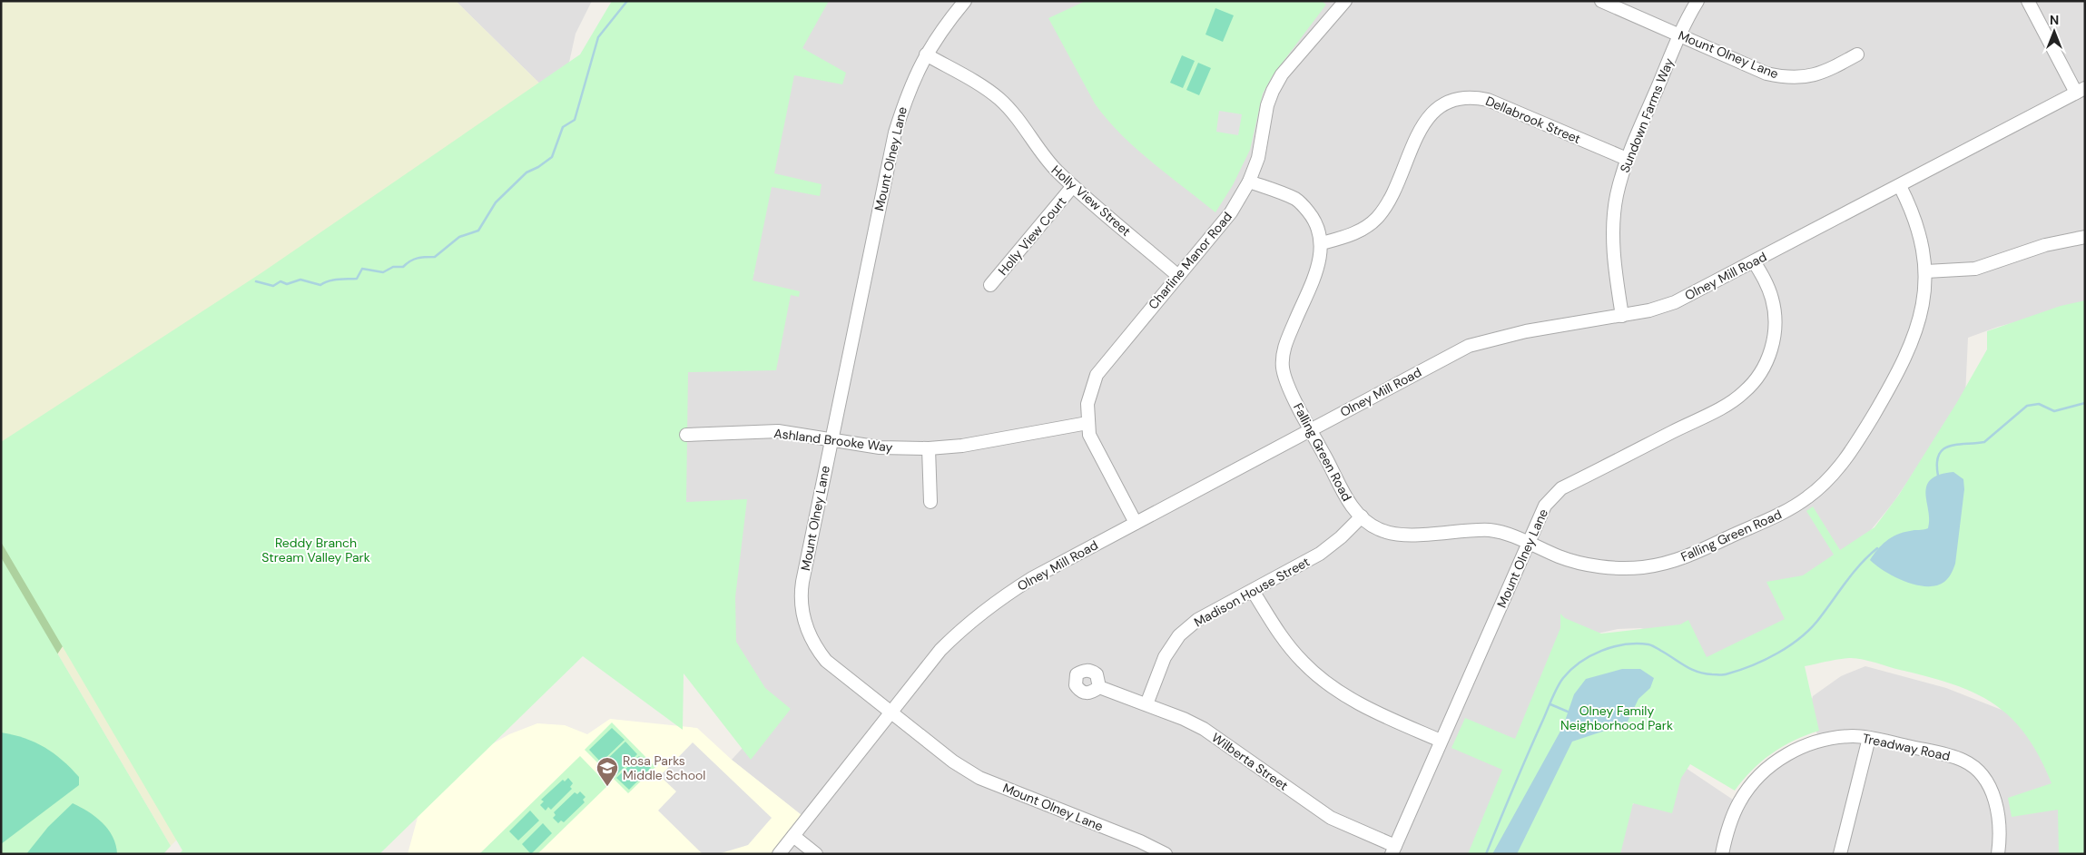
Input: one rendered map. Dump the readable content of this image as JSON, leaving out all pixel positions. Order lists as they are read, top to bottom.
{
  "streets": {
    "street": [
      "Mount Olney Lane",
      "Sundown Farms Way",
      "Dellabrook Street",
      "Holly View Street",
      "Holly View Court",
      "Charline Manor Road",
      "Olney Mill Road",
      "Ashland Brooke Way",
      "Falling Green Road",
      "Madison House Street",
      "Treadway Road",
      "Wilberta Street"
    ]
  },
  "crossings": [
    ["Mount Olney Lane", "Sundown Farms Way"],
    ["Mount Olney Lane", "Holly View Street"],
    ["Mount Olney Lane", "Olney Mill Road"],
    ["Mount Olney Lane", "Ashland Brooke Way"],
    ["Mount Olney Lane", "Falling Green Road"],
    ["Mount Olney Lane", "Wilberta Street"],
    ["Sundown Farms Way", "Dellabrook Street"],
    ["Sundown Farms Way", "Olney Mill Road"],
    ["Dellabrook Street", "Falling Green Road"],
    ["Holly View Street", "Holly View Court"],
    ["Holly View Street", "Charline Manor Road"],
    ["Charline Manor Road", "Olney Mill Road"],
    ["Charline Manor Road", "Ashland Brooke Way"],
    ["Charline Manor Road", "Falling Green Road"],
    ["Olney Mill Road", "Falling Green Road"],
    ["Falling Green Road", "Madison House Street"],
    ["Madison House Street", "Wilberta Street"]
  ],
  "parks": ["Reddy Branch Stream Valley Park", "Olney Family Neighborhood Park"],
  "places": {
    "school or university": ["Rosa Parks Middle School"]
  },
  "north": "top"
}
